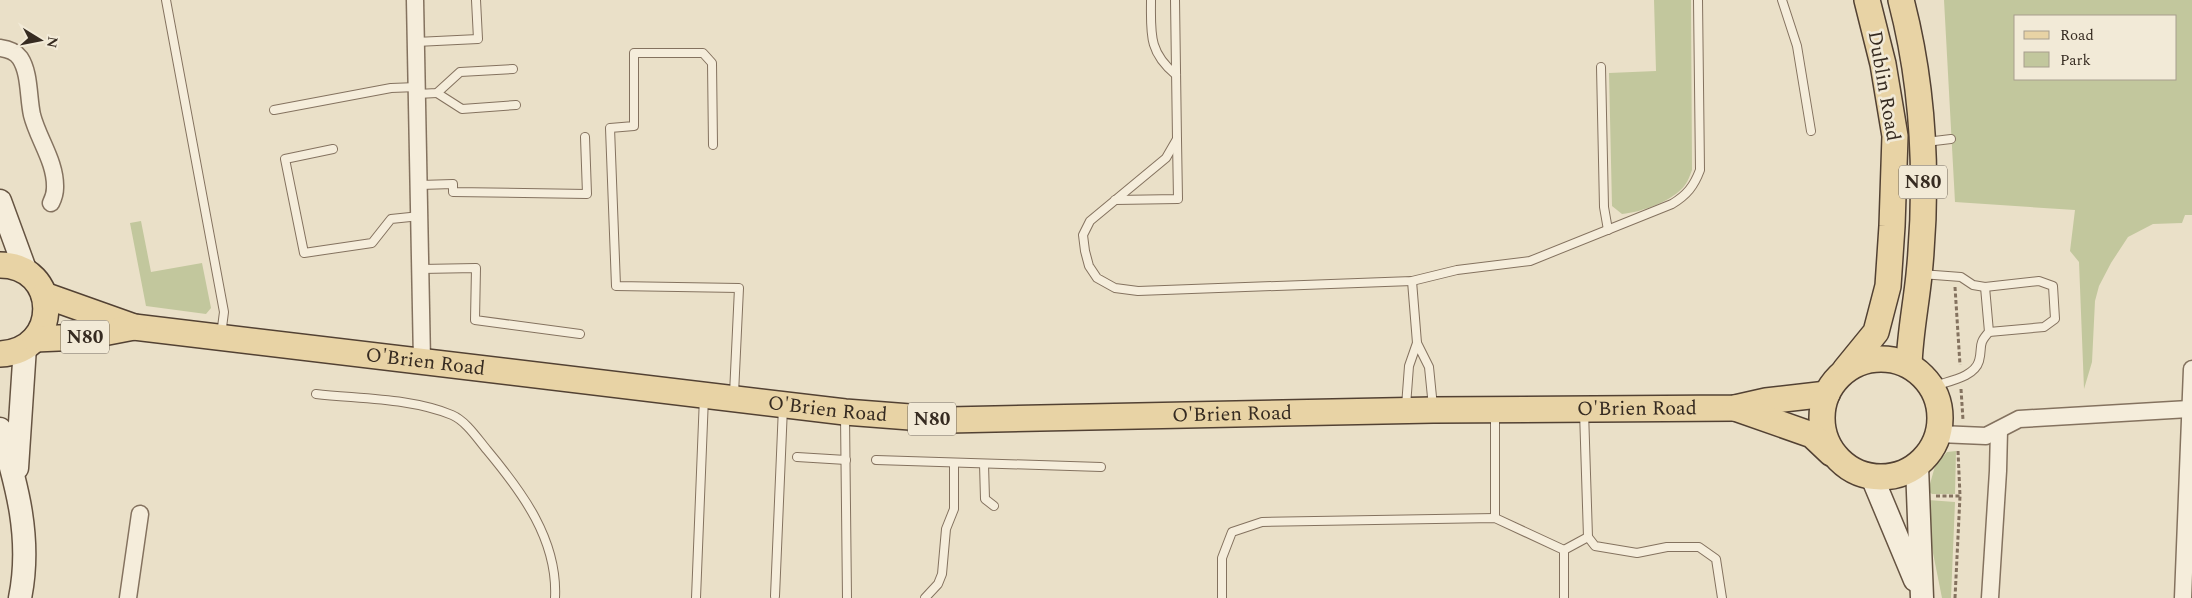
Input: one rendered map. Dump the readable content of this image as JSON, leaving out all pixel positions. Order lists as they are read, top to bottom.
{
  "streets": {
    "main road": ["Dublin Road", "N80", "O'Brien Road"]
  },
  "crossings": [
    ["Dublin Road", "N80"],
    ["Dublin Road", "O'Brien Road"],
    ["N80", "O'Brien Road"]
  ],
  "legend": ["Road", "Park"],
  "north": "right"
}
